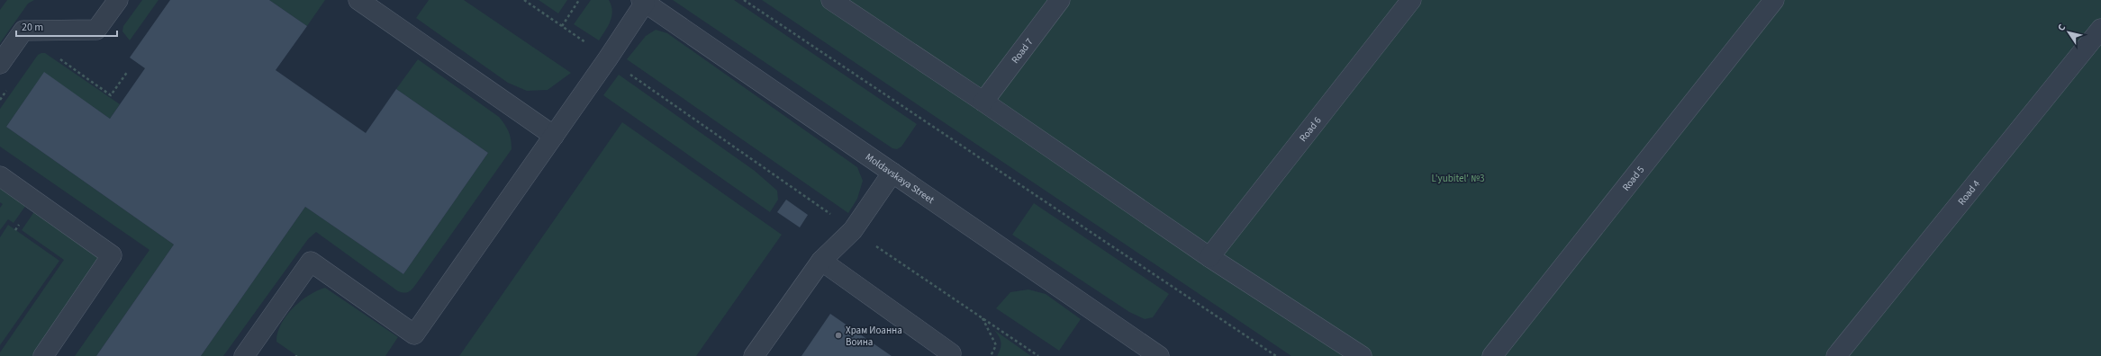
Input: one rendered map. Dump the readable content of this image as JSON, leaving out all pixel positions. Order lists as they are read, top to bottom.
{
  "streets": {
    "street": [
      "Road 7",
      "Road 6",
      "Moldavskaya Street",
      "Road 5",
      "Road 4"
    ]
  },
  "parks": ["L'yubitel' №3"],
  "places": ["Храм Иоанна Воина"],
  "scale_bar": "20 m",
  "north": "top left"
}
